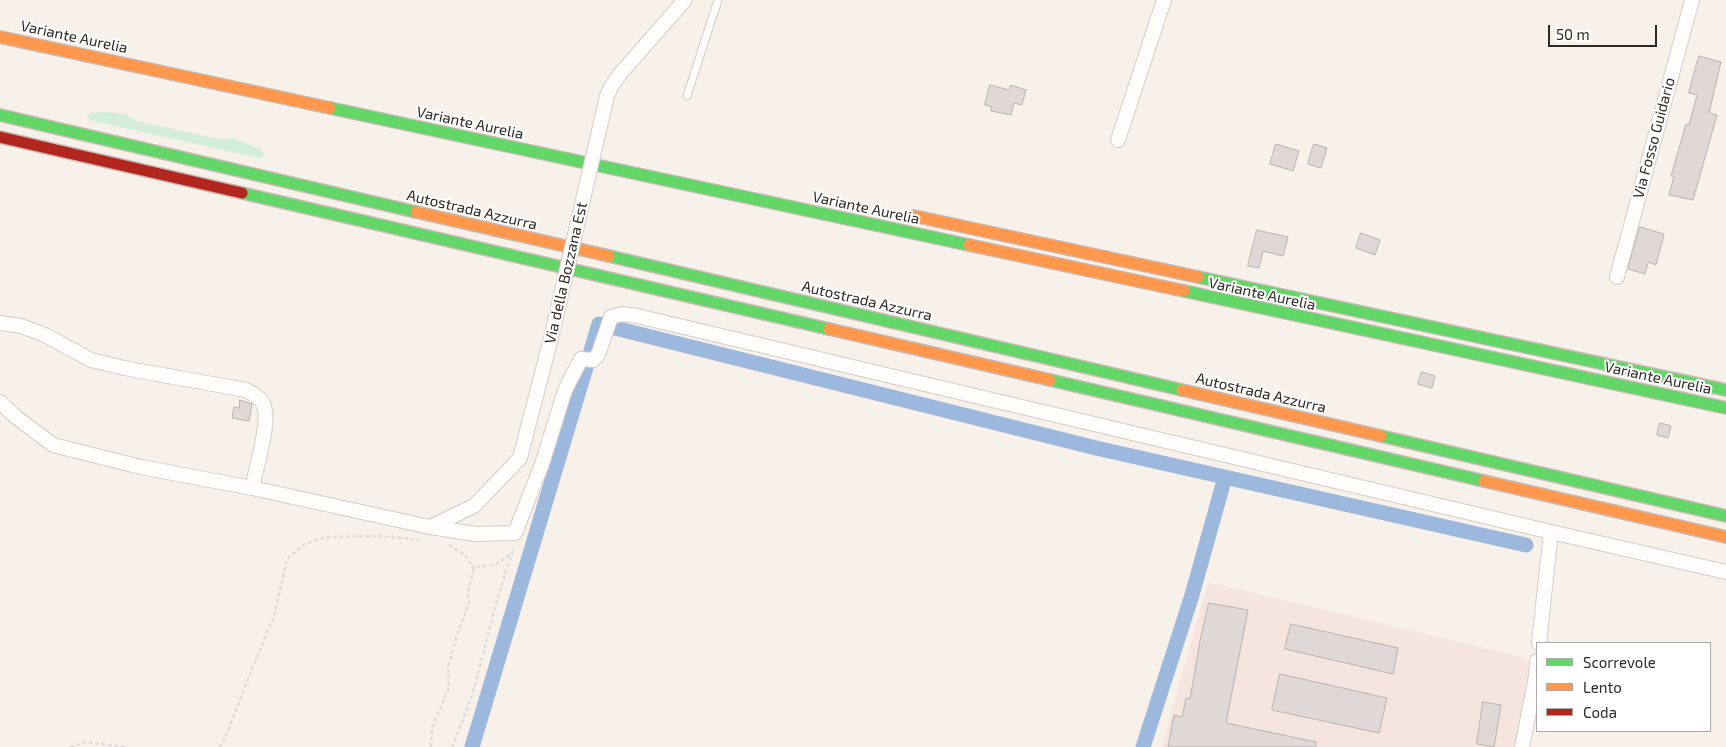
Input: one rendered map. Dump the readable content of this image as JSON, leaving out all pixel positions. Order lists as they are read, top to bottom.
{
  "streets": {
    "highway": ["Variante Aurelia", "Autostrada Azzurra"],
    "street": ["Via Fosso Guidario", "Via della Bozzana Est"]
  },
  "legend": ["Scorrevole", "Lento", "Coda"],
  "scale_bar": "50 m"
}
